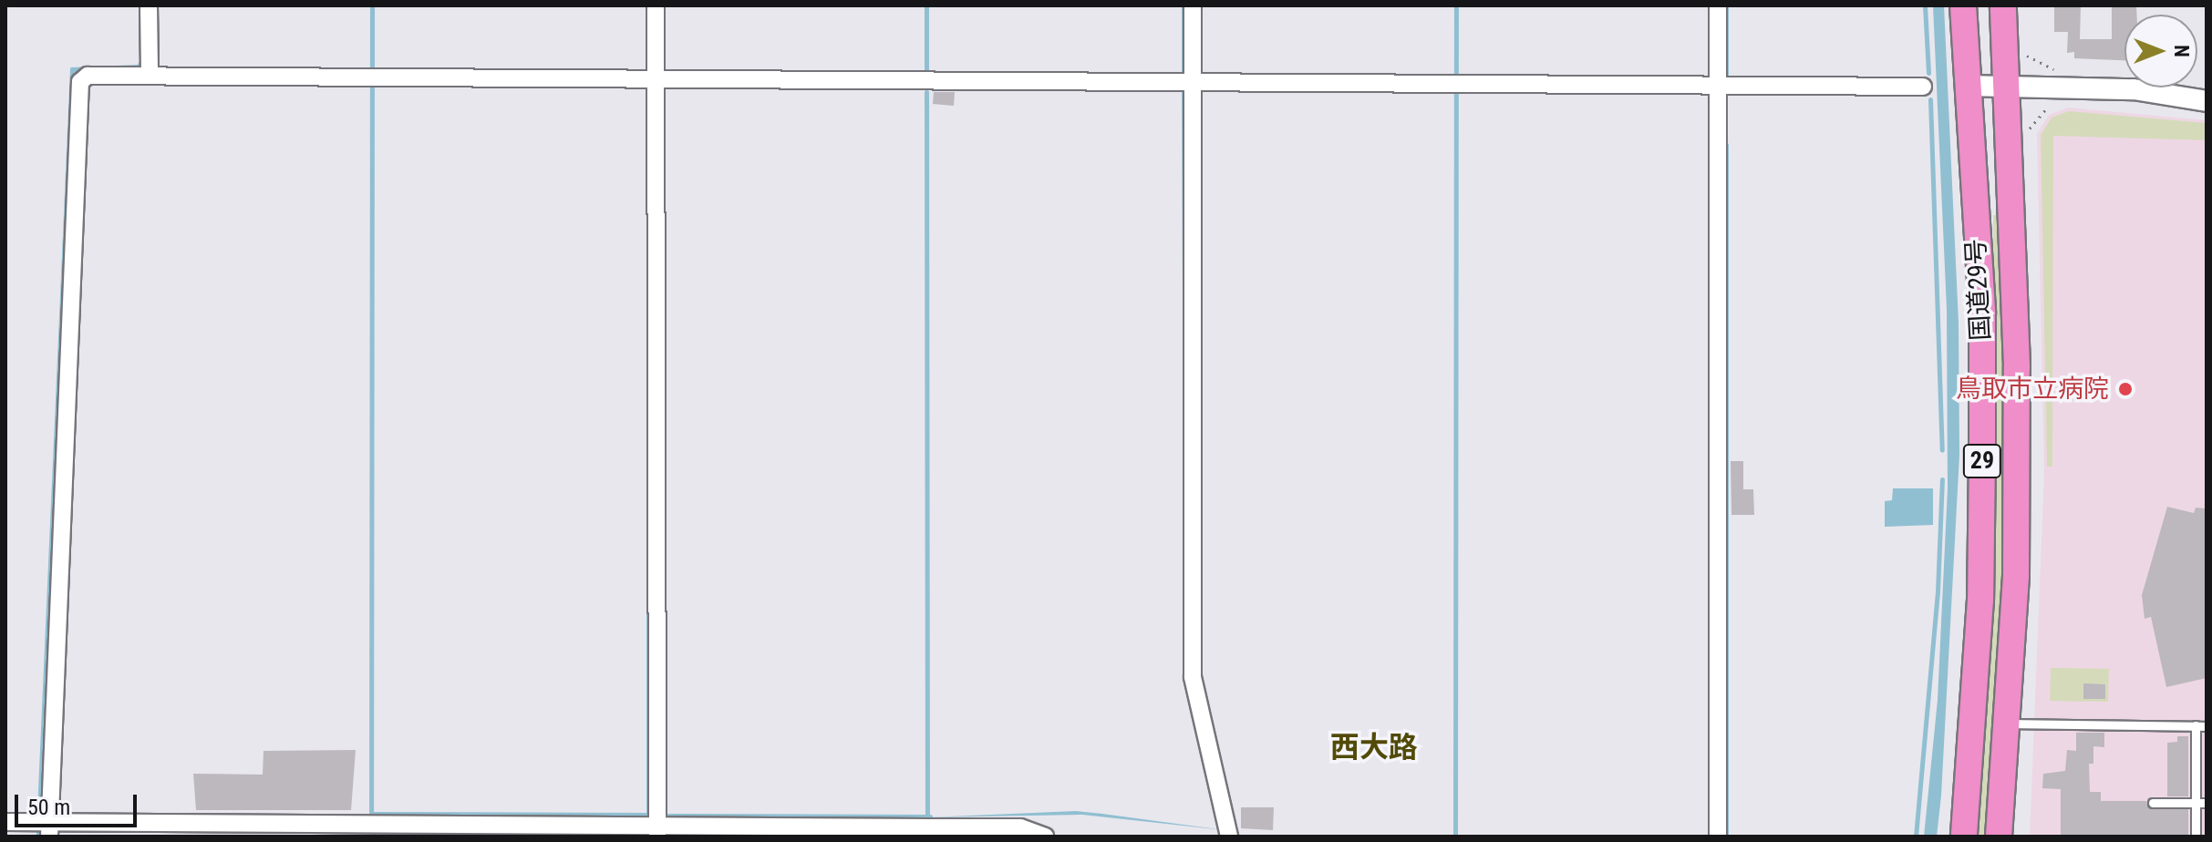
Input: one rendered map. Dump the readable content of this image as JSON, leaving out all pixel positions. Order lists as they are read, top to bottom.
{
  "streets": {
    "highway": ["国道29号", "29"]
  },
  "districts": ["西大路"],
  "places": ["鳥取市立病院"],
  "scale_bar": "50 m",
  "north": "right"
}
